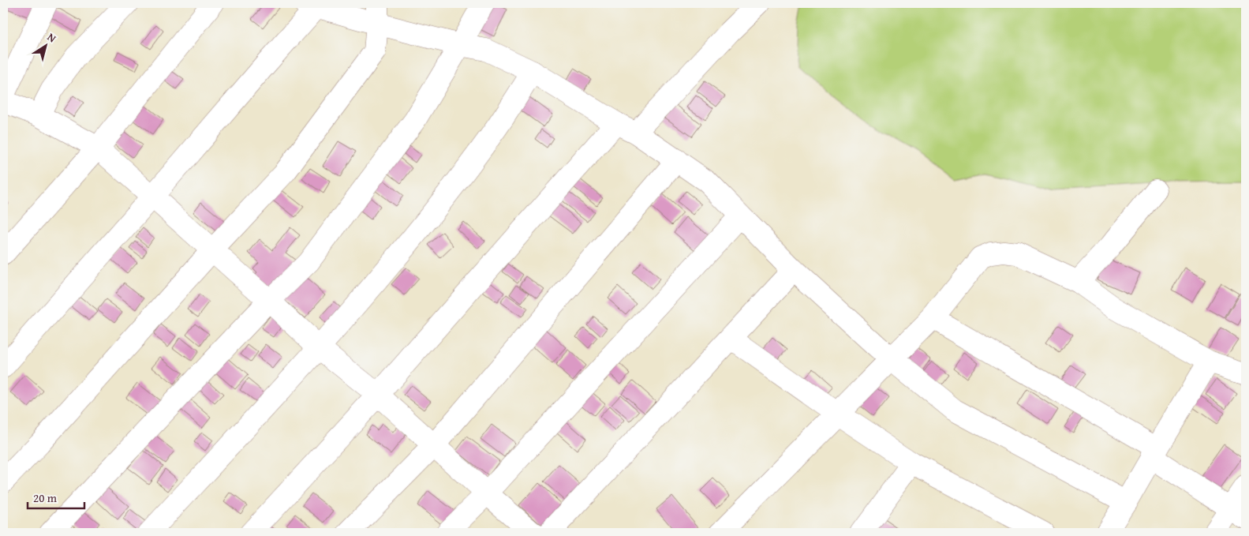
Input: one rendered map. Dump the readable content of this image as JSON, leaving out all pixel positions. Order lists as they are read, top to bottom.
{
  "scale_bar": "20 m",
  "north": "top right"
}
